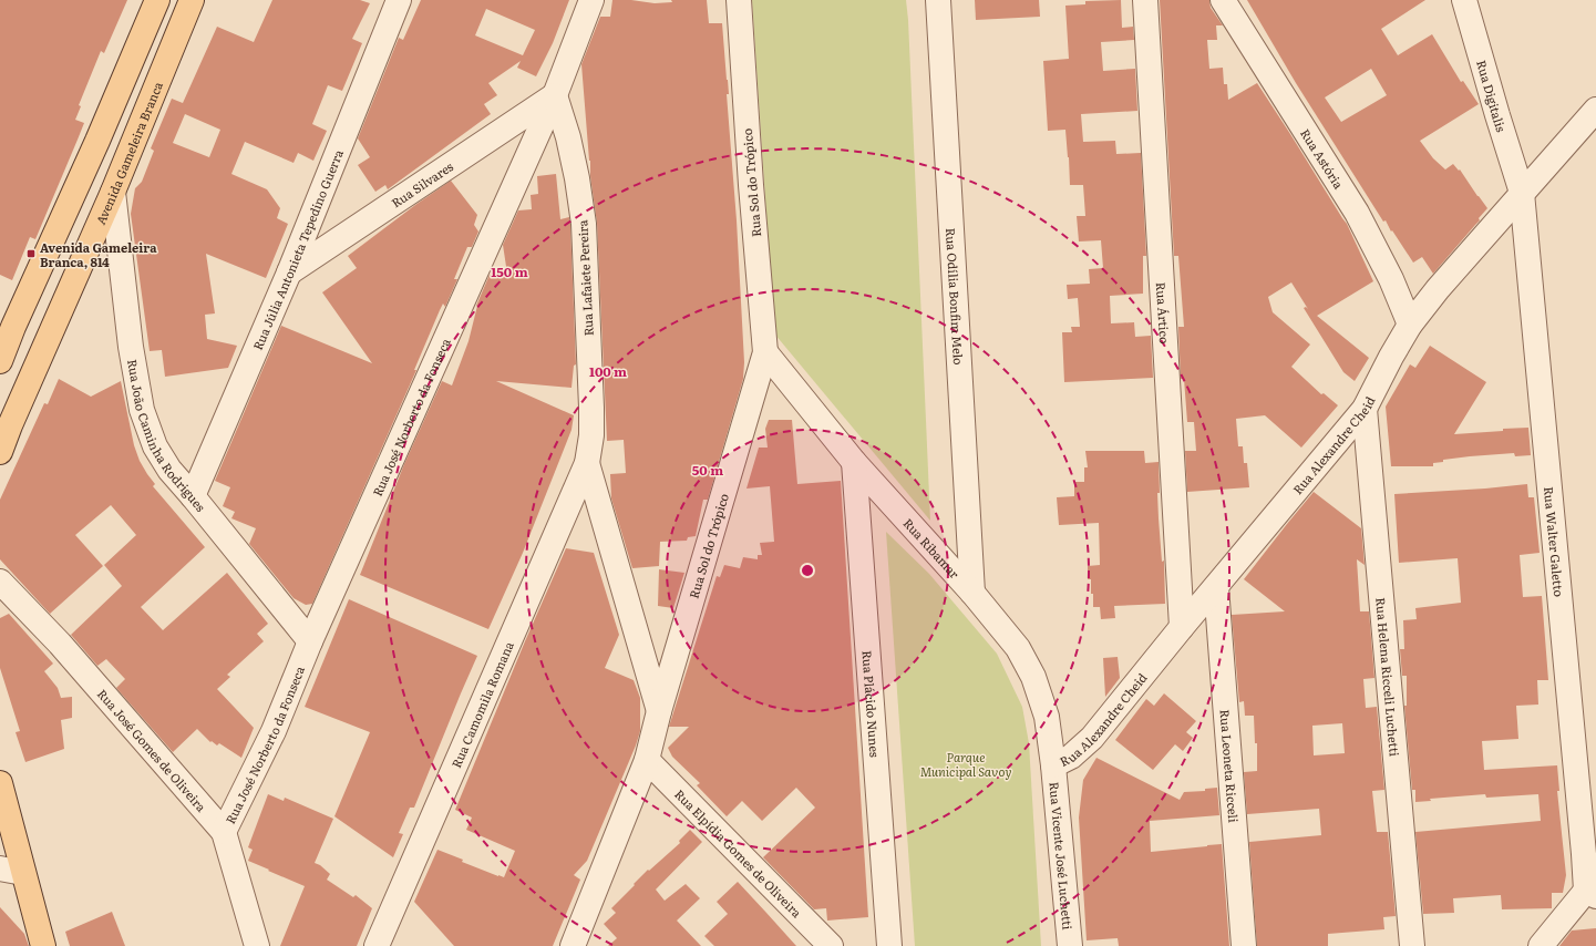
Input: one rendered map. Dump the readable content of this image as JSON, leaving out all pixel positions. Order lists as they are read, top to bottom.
{
  "streets": {
    "main road": ["Avenida Gameleira Branca"],
    "street": [
      "Rua Digitalis",
      "Rua Astória",
      "Rua Sol do Trópico",
      "Rua Silvares",
      "Rua Júlia Antonieta Tepedino Guerra",
      "Rua Lafaiete Pereira",
      "Rua Odília Bonfim Melo",
      "Rua Ártico",
      "Rua José Norberto da Fonseca",
      "Rua João Caminha Rodrigues",
      "Rua Alexandre Cheid",
      "Rua Walter Galetto",
      "Rua Ribamar",
      "Rua Helena Ricceli Luchetti",
      "Rua Camomila Romana",
      "Rua Plácido Nunes",
      "Rua José Gomes de Oliveira",
      "Rua Leoneta Ricceli",
      "Rua Elpídia Gomes de Oliveira",
      "Rua Vicente José Luchetti"
    ]
  },
  "crossings": [
    ["Rua Digitalis", "Rua Alexandre Cheid"],
    ["Rua Digitalis", "Rua Walter Galetto"],
    ["Avenida Gameleira Branca", "Rua João Caminha Rodrigues"],
    ["Rua Astória", "Rua Alexandre Cheid"],
    ["Rua Sol do Trópico", "Rua Ribamar"],
    ["Rua Sol do Trópico", "Rua Elpídia Gomes de Oliveira"],
    ["Rua Silvares", "Rua Júlia Antonieta Tepedino Guerra"],
    ["Rua Silvares", "Rua Lafaiete Pereira"],
    ["Rua Silvares", "Rua José Norberto da Fonseca"],
    ["Rua Júlia Antonieta Tepedino Guerra", "Rua João Caminha Rodrigues"],
    ["Rua Lafaiete Pereira", "Rua José Norberto da Fonseca"],
    ["Rua Lafaiete Pereira", "Rua Camomila Romana"],
    ["Rua Odília Bonfim Melo", "Rua Ribamar"],
    ["Rua Ártico", "Rua Alexandre Cheid"],
    ["Rua José Norberto da Fonseca", "Rua João Caminha Rodrigues"],
    ["Rua José Norberto da Fonseca", "Rua José Gomes de Oliveira"],
    ["Rua Alexandre Cheid", "Rua Walter Galetto"],
    ["Rua Alexandre Cheid", "Rua Ribamar"],
    ["Rua Alexandre Cheid", "Rua Helena Ricceli Luchetti"],
    ["Rua Alexandre Cheid", "Rua Leoneta Ricceli"],
    ["Rua Alexandre Cheid", "Rua Vicente José Luchetti"],
    ["Rua Ribamar", "Rua Plácido Nunes"],
    ["Rua Ribamar", "Rua Vicente José Luchetti"]
  ],
  "parks": ["Parque Municipal Savoy"],
  "places": {
    "transit": ["Avenida Gameleira Branca, 814"]
  },
  "rings": ["150 m", "100 m", "50 m"]
}
